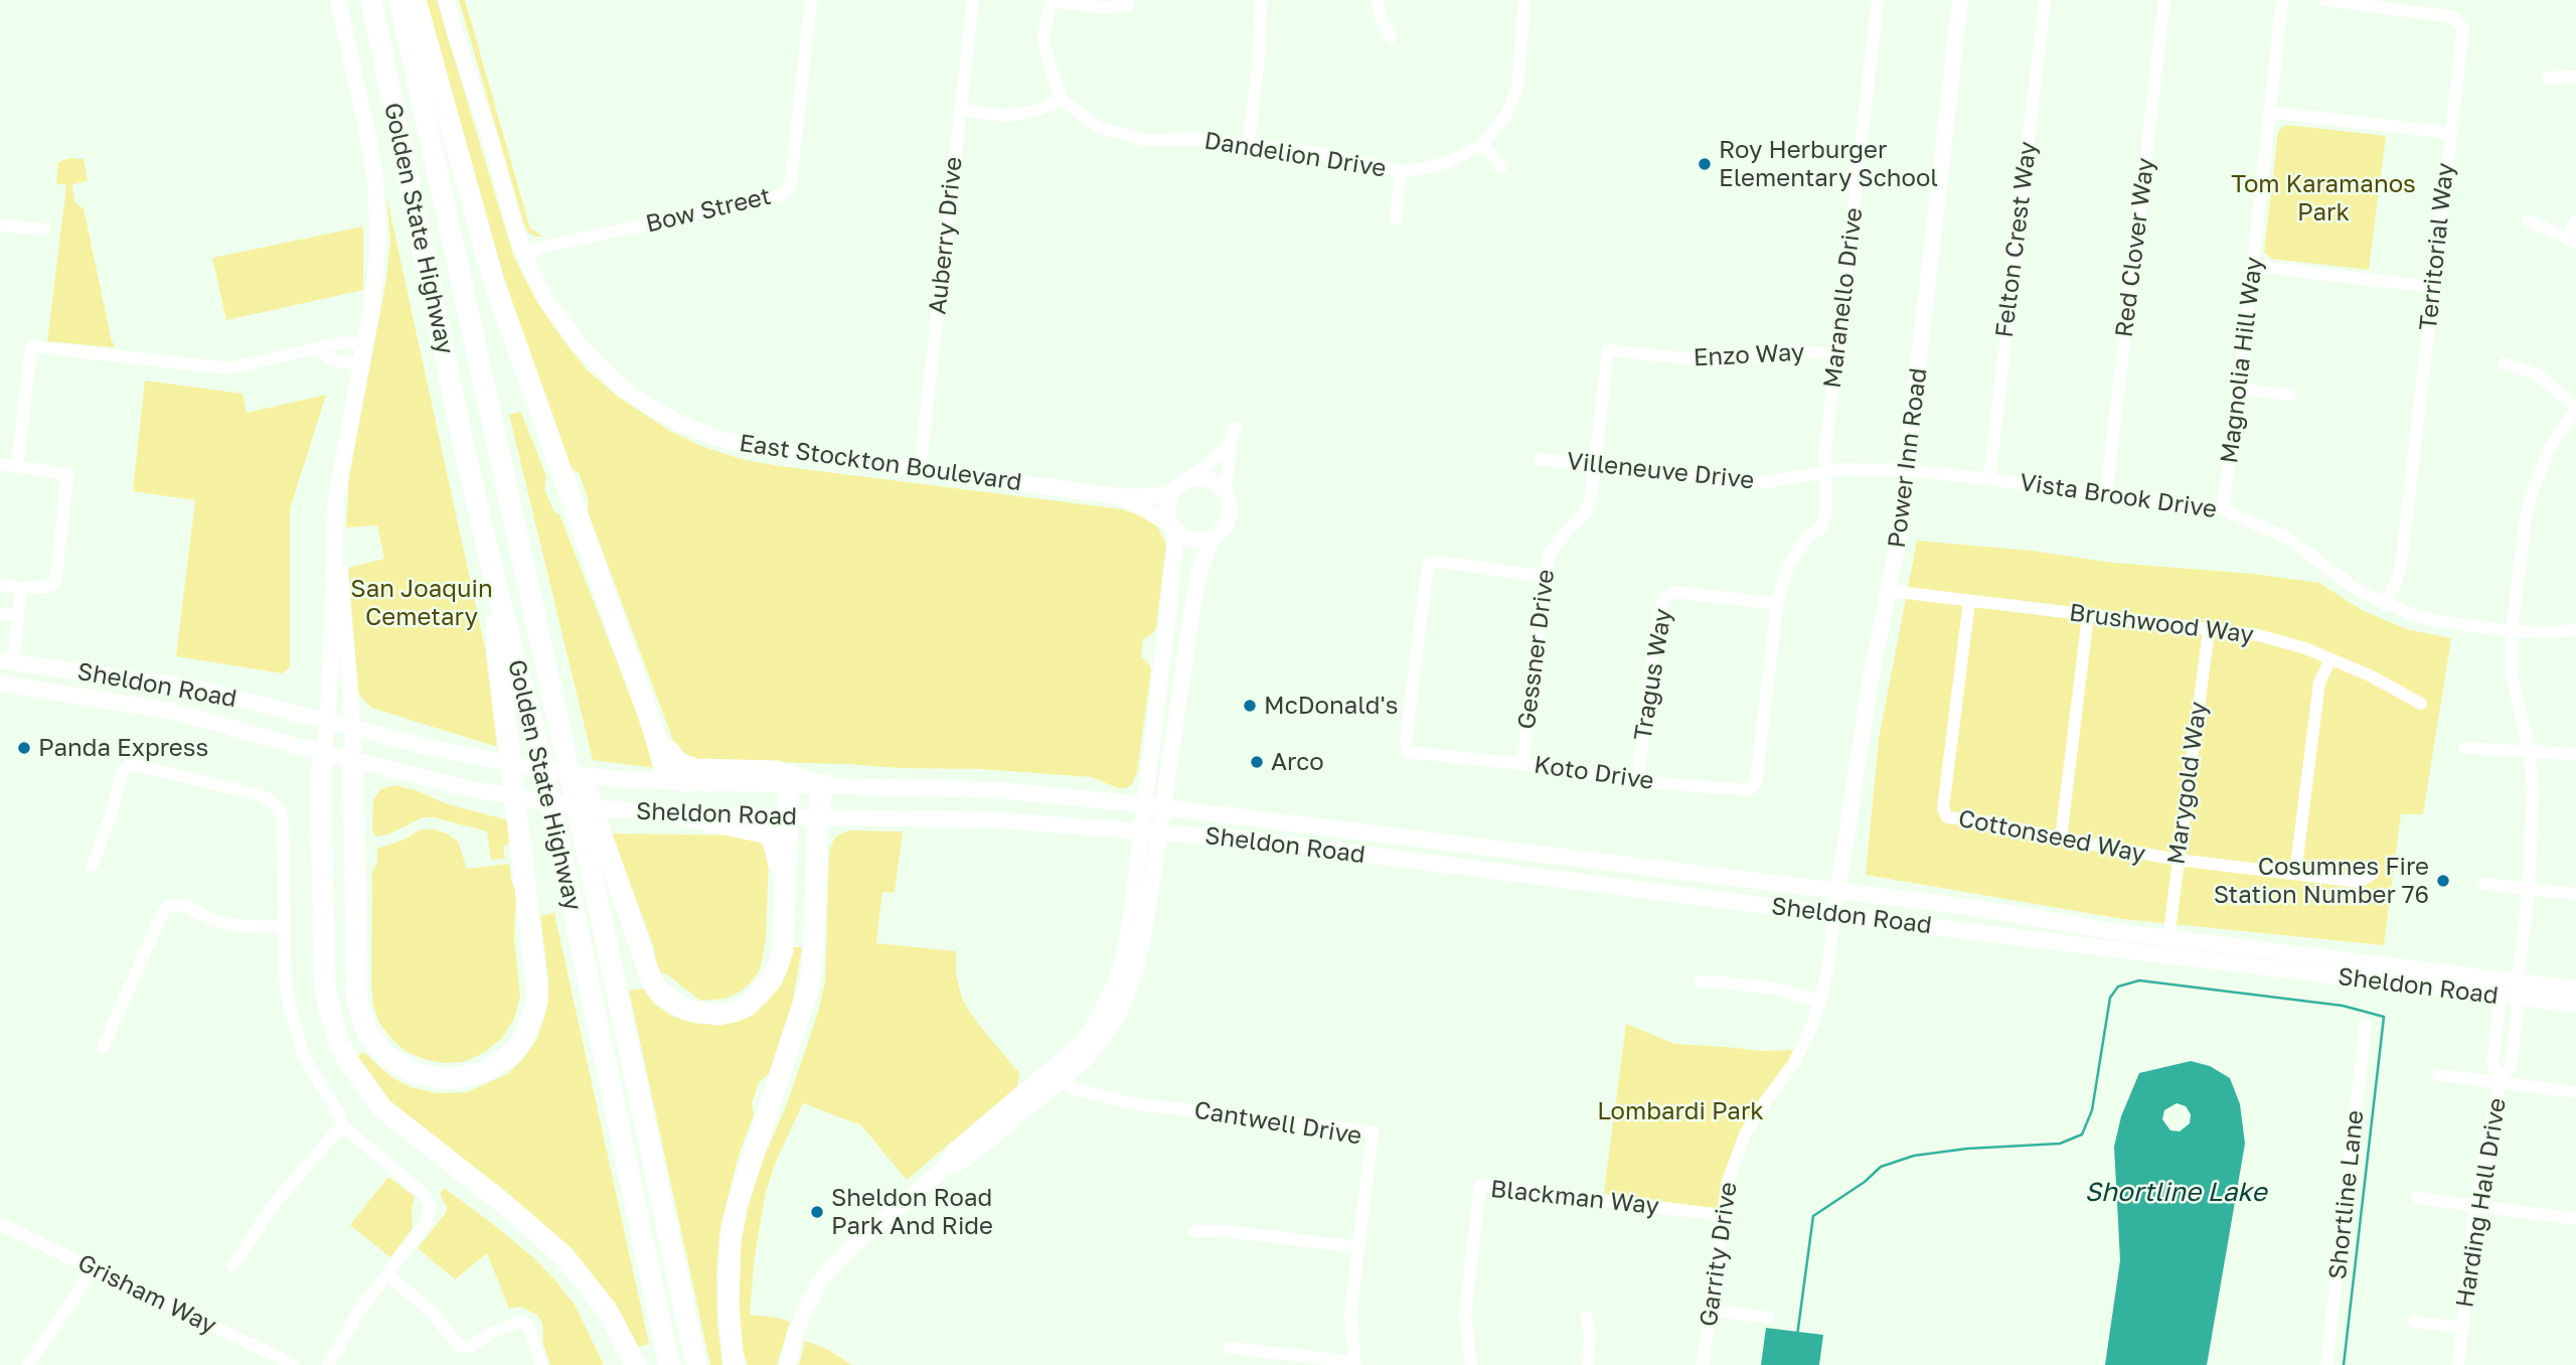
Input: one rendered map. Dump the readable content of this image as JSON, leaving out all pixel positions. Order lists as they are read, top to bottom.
{
  "streets": {
    "highway": ["Golden State Highway"],
    "main road": ["Power Inn Road", "East Stockton Boulevard", "Sheldon Road"],
    "street": [
      "Dandelion Drive",
      "Bow Street",
      "Auberry Drive",
      "Felton Crest Way",
      "Territorial Way",
      "Red Clover Way",
      "Maranello Drive",
      "Enzo Way",
      "Magnolia Hill Way",
      "Villeneuve Drive",
      "Vista Brook Drive",
      "Brushwood Way",
      "Gessner Drive",
      "Tragus Way",
      "Koto Drive",
      "Marygold Way",
      "Cottonseed Way",
      "Cantwell Drive",
      "Shortline Lane",
      "Blackman Way",
      "Harding Hall Drive",
      "Garrity Drive",
      "Grisham Way"
    ]
  },
  "crossings": [
    ["Bow Street", "East Stockton Boulevard"],
    ["Auberry Drive", "East Stockton Boulevard"],
    ["Felton Crest Way", "Vista Brook Drive"],
    ["Territorial Way", "Vista Brook Drive"],
    ["Red Clover Way", "Vista Brook Drive"],
    ["Maranello Drive", "Enzo Way"],
    ["Maranello Drive", "Villeneuve Drive"],
    ["Maranello Drive", "Koto Drive"],
    ["Enzo Way", "Villeneuve Drive"],
    ["Enzo Way", "Gessner Drive"],
    ["Magnolia Hill Way", "Vista Brook Drive"],
    ["Power Inn Road", "Villeneuve Drive"],
    ["Power Inn Road", "Vista Brook Drive"],
    ["Power Inn Road", "Brushwood Way"],
    ["Power Inn Road", "Sheldon Road"],
    ["Power Inn Road", "Garrity Drive"],
    ["Villeneuve Drive", "Vista Brook Drive"],
    ["Villeneuve Drive", "Gessner Drive"],
    ["Villeneuve Drive", "Koto Drive"],
    ["Brushwood Way", "Marygold Way"],
    ["Brushwood Way", "Cottonseed Way"],
    ["Gessner Drive", "Koto Drive"],
    ["Tragus Way", "Koto Drive"],
    ["Sheldon Road", "Marygold Way"],
    ["Sheldon Road", "Harding Hall Drive"],
    ["Sheldon Road", "Garrity Drive"],
    ["Marygold Way", "Cottonseed Way"],
    ["Blackman Way", "Garrity Drive"]
  ],
  "water": ["Shortline Lake"],
  "parks": ["Tom Karamanos Park", "San Joaquin Cemetary", "Lombardi Park"],
  "places": [
    "Roy Herburger Elementary School",
    "McDonald's",
    "Panda Express",
    "Arco",
    "Cosumnes Fire Station Number 76",
    "Sheldon Road Park And Ride"
  ]
}
